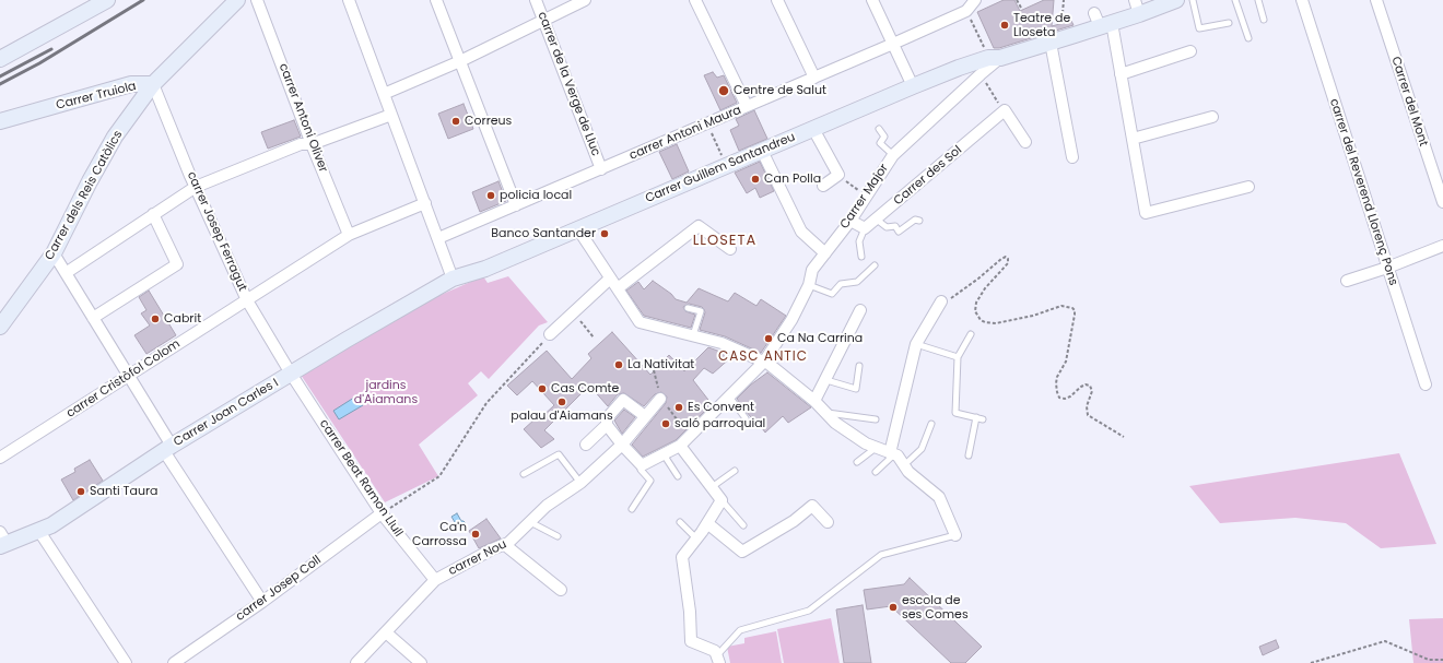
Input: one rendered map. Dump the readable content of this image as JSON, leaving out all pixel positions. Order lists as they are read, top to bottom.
{
  "streets": {
    "street": [
      "carrer de la Verge de Lluc",
      "Carrer Truiola",
      "Carrer del Mont",
      "carrer Antoni Oliver",
      "carrer Antoni Maura",
      "Carrer Guillem Santandreu",
      "Carrer des Sol",
      "carrer del Reverend Llorenç Pons",
      "Carrer dels Reis Catòlics",
      "Carrer Major",
      "carrer Josep Ferragut",
      "carrer Cristòfol Colom",
      "Carrer Joan Carles I",
      "carrer Beat Ramon Llull",
      "carrer Nou",
      "carrer Josep Coll"
    ]
  },
  "crossings": [
    ["carrer de la Verge de Lluc", "carrer Antoni Maura"],
    ["Carrer Truiola", "Carrer dels Reis Catòlics"],
    ["Carrer Truiola", "carrer Josep Ferragut"],
    ["carrer Antoni Oliver", "carrer Cristòfol Colom"],
    ["Carrer Guillem Santandreu", "Carrer Major"],
    ["Carrer Guillem Santandreu", "Carrer Joan Carles I"],
    ["Carrer dels Reis Catòlics", "carrer Josep Ferragut"],
    ["carrer Josep Ferragut", "carrer Cristòfol Colom"],
    ["carrer Josep Ferragut", "Carrer Joan Carles I"],
    ["carrer Josep Ferragut", "carrer Beat Ramon Llull"],
    ["Carrer Joan Carles I", "carrer Beat Ramon Llull"],
    ["carrer Beat Ramon Llull", "carrer Nou"],
    ["carrer Beat Ramon Llull", "carrer Josep Coll"]
  ],
  "districts": ["LLOSETA", "CASC ANTIC"],
  "parks": ["jardins d'Aiamans"],
  "places": [
    "Teatre de Lloseta",
    "Centre de Salut",
    "Correus",
    "Can Polla",
    "policia local",
    "Banco Santander",
    "Cabrit",
    "Ca Na Carrina",
    "La Nativitat",
    "Cas Comte",
    "palau d'Aiamans",
    "Es Convent",
    "saló parroquial",
    "Santi Taura",
    "Ca'n Carrossa",
    "escola de ses Comes"
  ]
}
